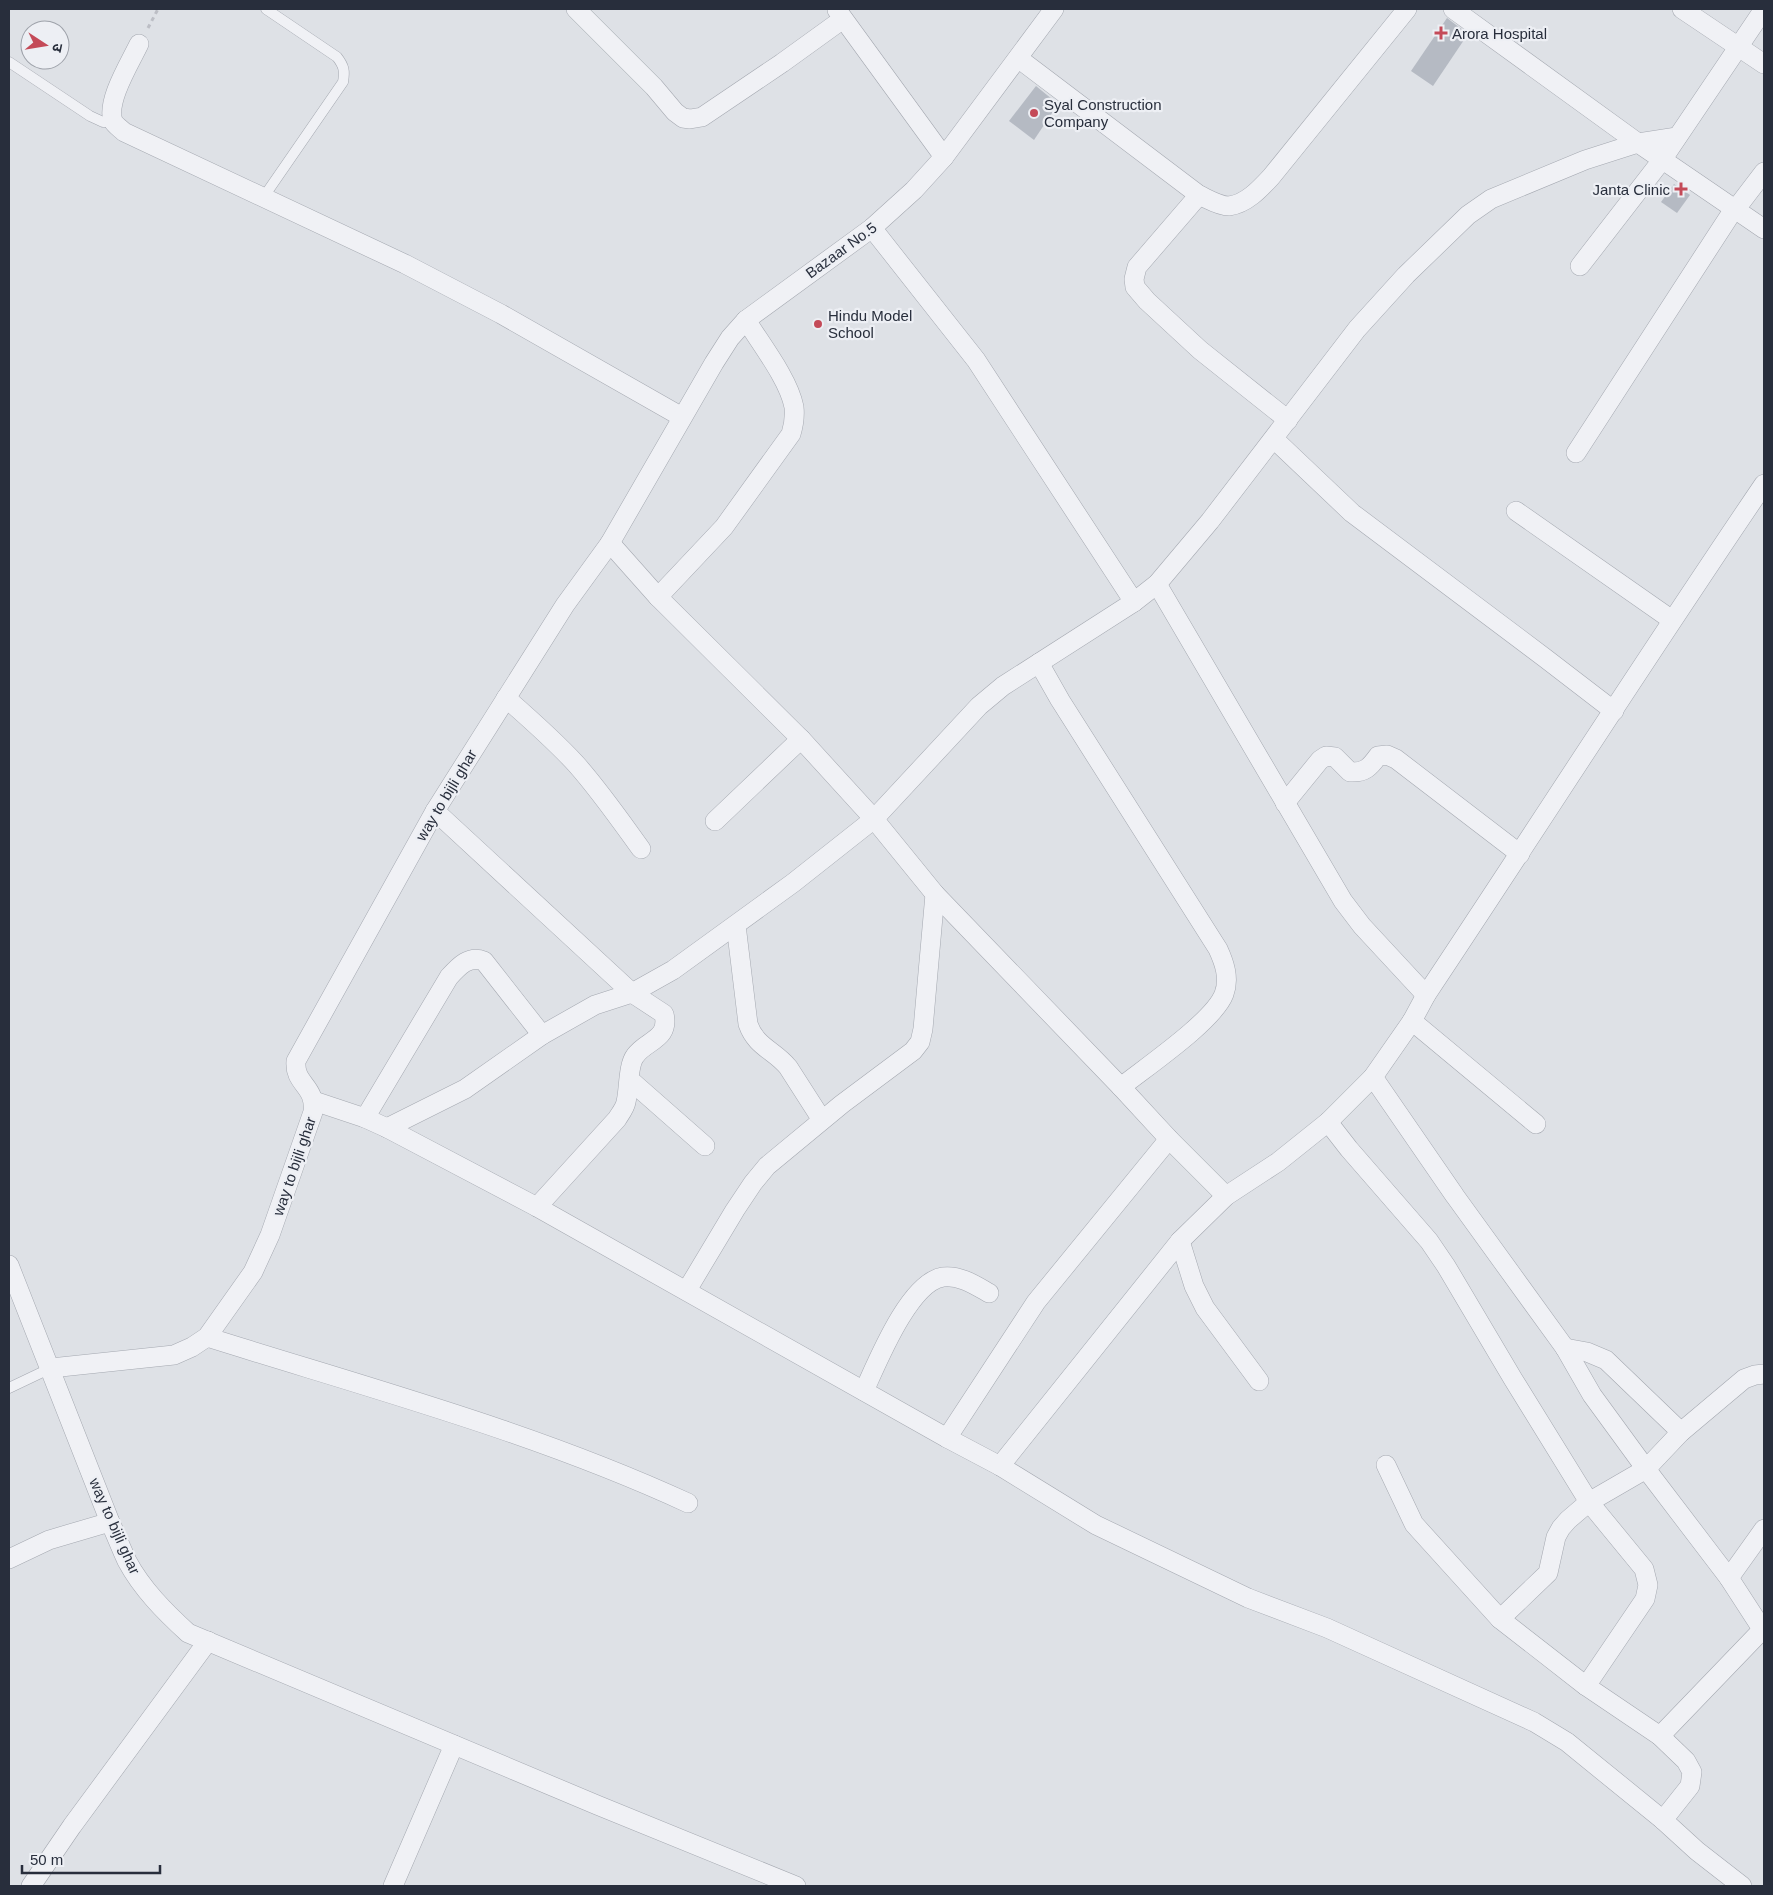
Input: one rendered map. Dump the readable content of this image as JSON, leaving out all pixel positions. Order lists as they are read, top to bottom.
{
  "streets": {
    "street": ["Bazaar No.5", "way to bijli ghar"]
  },
  "crossings": [
    ["Bazaar No.5", "way to bijli ghar"]
  ],
  "places": {
    "health": ["Arora Hospital", "Janta Clinic"],
    "other": ["Syal Construction Company", "Hindu Model School"]
  },
  "scale_bar": "50 m",
  "north": "right"
}
